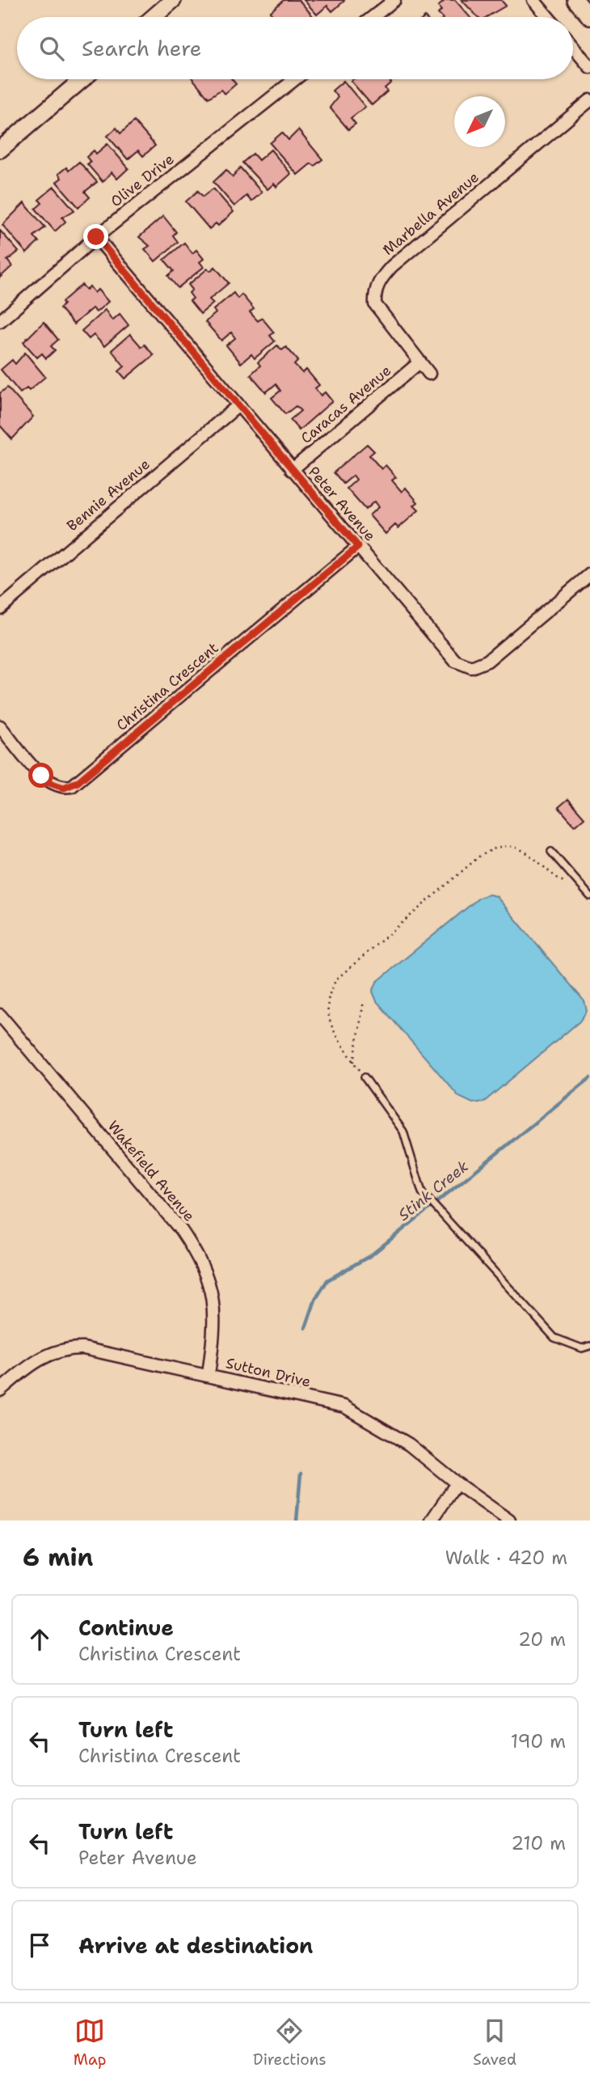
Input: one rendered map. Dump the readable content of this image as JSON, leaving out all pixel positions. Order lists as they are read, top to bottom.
{
  "streets": {
    "street": [
      "Olive Drive",
      "Marbella Avenue",
      "Caracas Avenue",
      "Bennie Avenue",
      "Peter Avenue",
      "Christina Crescent",
      "Wakefield Avenue",
      "Sutton Drive"
    ]
  },
  "crossings": [
    ["Olive Drive", "Peter Avenue"],
    ["Marbella Avenue", "Caracas Avenue"],
    ["Caracas Avenue", "Peter Avenue"],
    ["Bennie Avenue", "Peter Avenue"],
    ["Peter Avenue", "Christina Crescent"],
    ["Wakefield Avenue", "Sutton Drive"]
  ],
  "water": ["Stink Creek"],
  "north": "bottom left",
  "page": {
    "search": "Search here",
    "heading": ["6 min", "Walk · 420 m"],
    "list": [
      ["Continue", "Christina Crescent", "20 m"],
      ["Turn left", "Christina Crescent", "190 m"],
      ["Turn left", "Peter Avenue", "210 m"],
      "Arrive at destination"
    ],
    "nav": ["Map", "Directions", "Saved"]
  }
}
